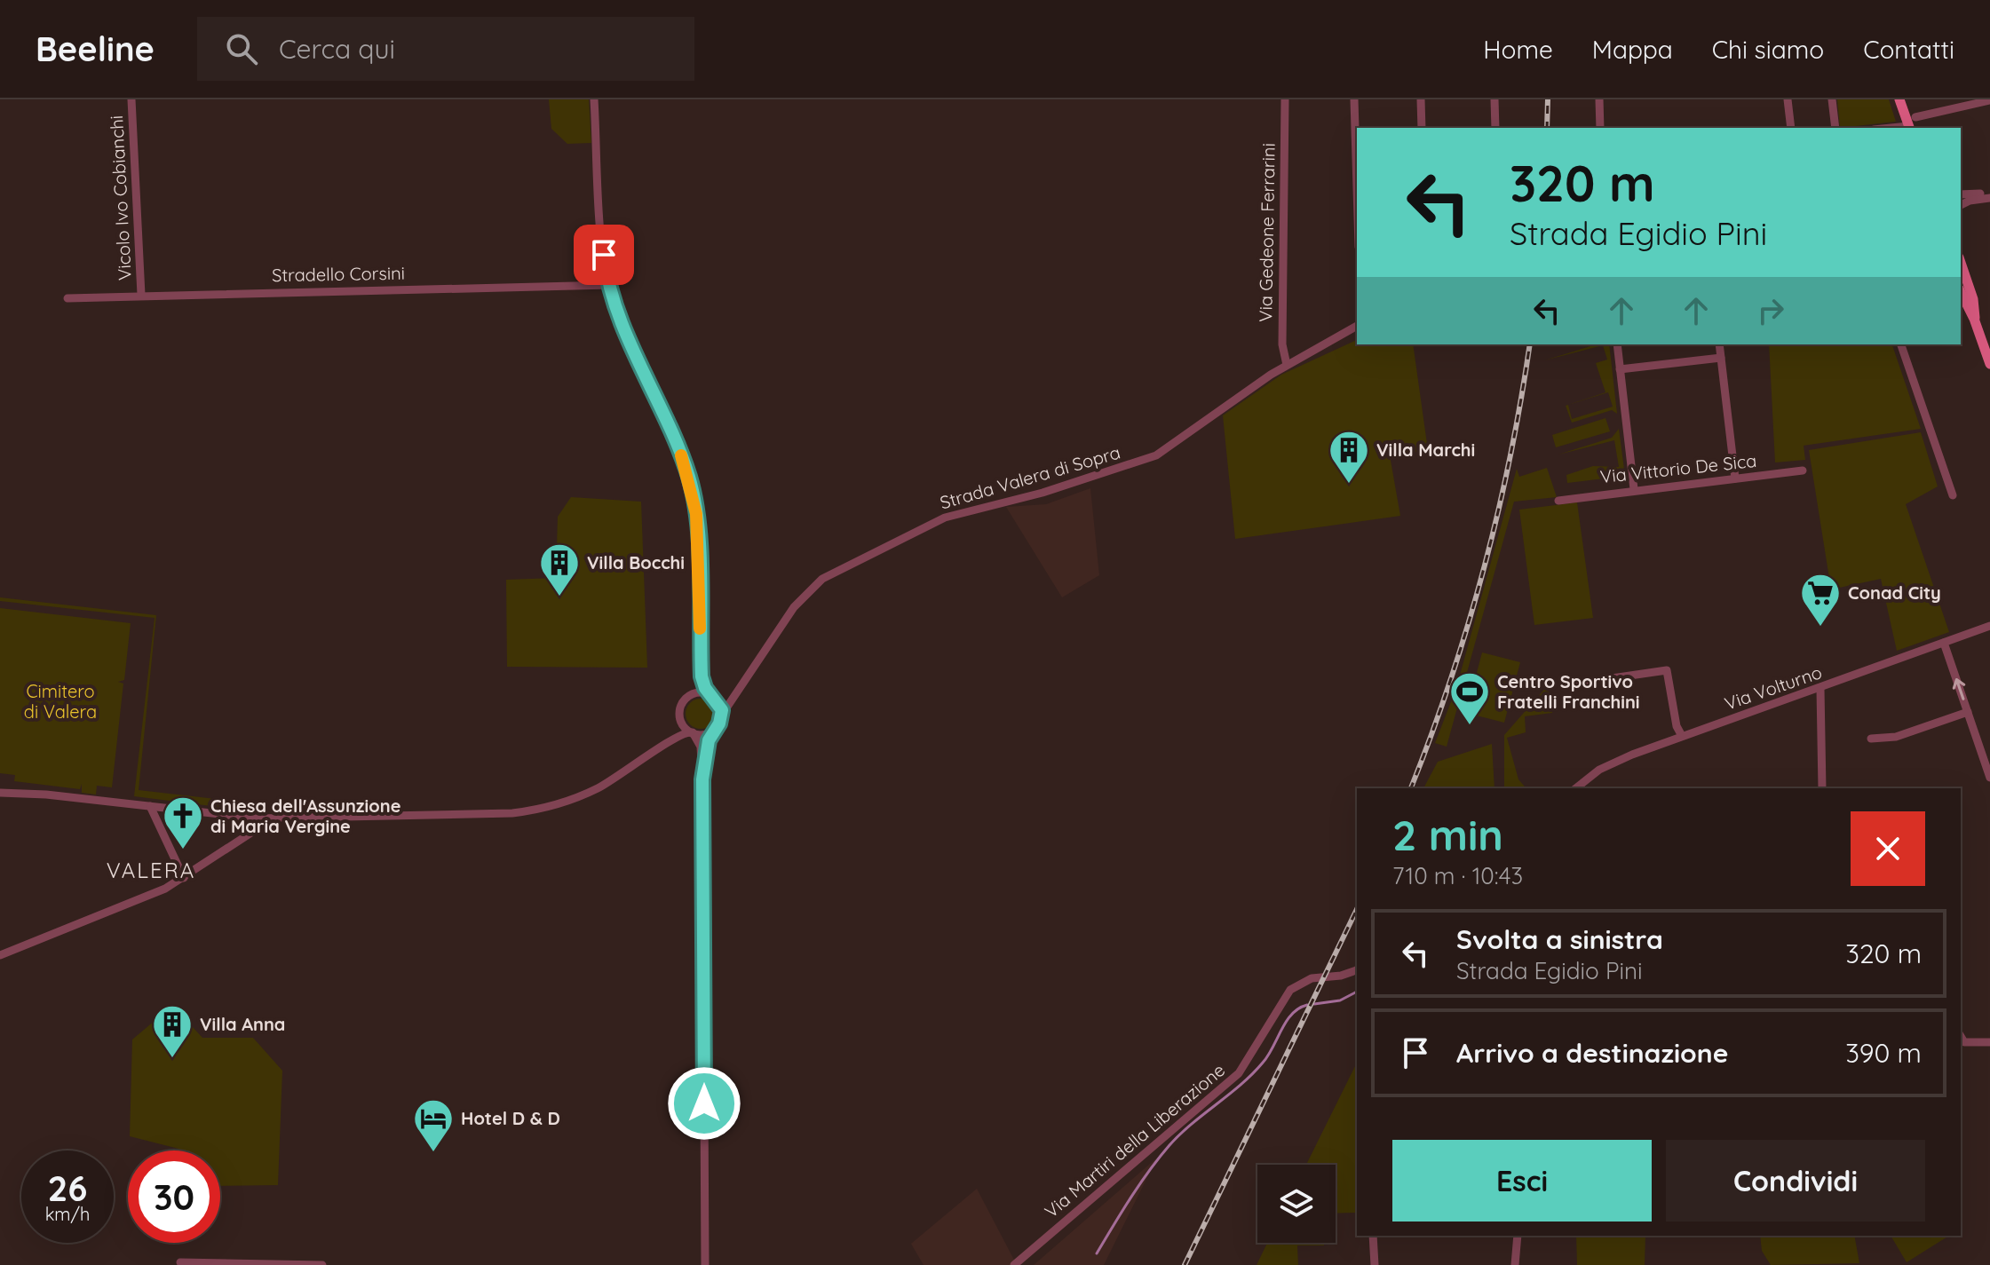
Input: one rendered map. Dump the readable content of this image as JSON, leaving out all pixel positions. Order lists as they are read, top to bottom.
{
  "streets": {
    "street": [
      "Vicolo Ivo Cobianchi",
      "Via Gedeone Ferrarini",
      "Stradello Corsini",
      "Via Vittorio De Sica",
      "Strada Valera di Sopra",
      "Via Volturno",
      "Via Martiri della Liberazione"
    ]
  },
  "crossings": [
    ["Vicolo Ivo Cobianchi", "Stradello Corsini"],
    ["Via Gedeone Ferrarini", "Strada Valera di Sopra"]
  ],
  "districts": ["VALERA"],
  "parks": ["Cimitero di Valera"],
  "places": {
    "building": ["Villa Marchi", "Villa Bocchi", "Villa Anna"],
    "supermarket": ["Conad City"],
    "sports": ["Centro Sportivo Fratelli Franchini"],
    "church": ["Chiesa dell'Assunzione di Maria Vergine"],
    "hotel": ["Hotel D & D"]
  },
  "page": {
    "header": "Beeline",
    "search": "Cerca qui",
    "nav": [
      "Home",
      "Mappa",
      "Chi siamo",
      "Contatti"
    ],
    "turn": ["320 m", "Strada Egidio Pini"],
    "heading": ["2 min", "710 m · 10:43"],
    "list": [
      {
        "name": "Svolta a sinistra",
        "note": "Strada Egidio Pini",
        "value": "320 m"
      },
      {
        "name": "Arrivo a destinazione",
        "value": "390 m"
      }
    ],
    "buttons": ["Esci", "Condividi"],
    "speed": "26 km/h",
    "limit": "30"
  }
}
